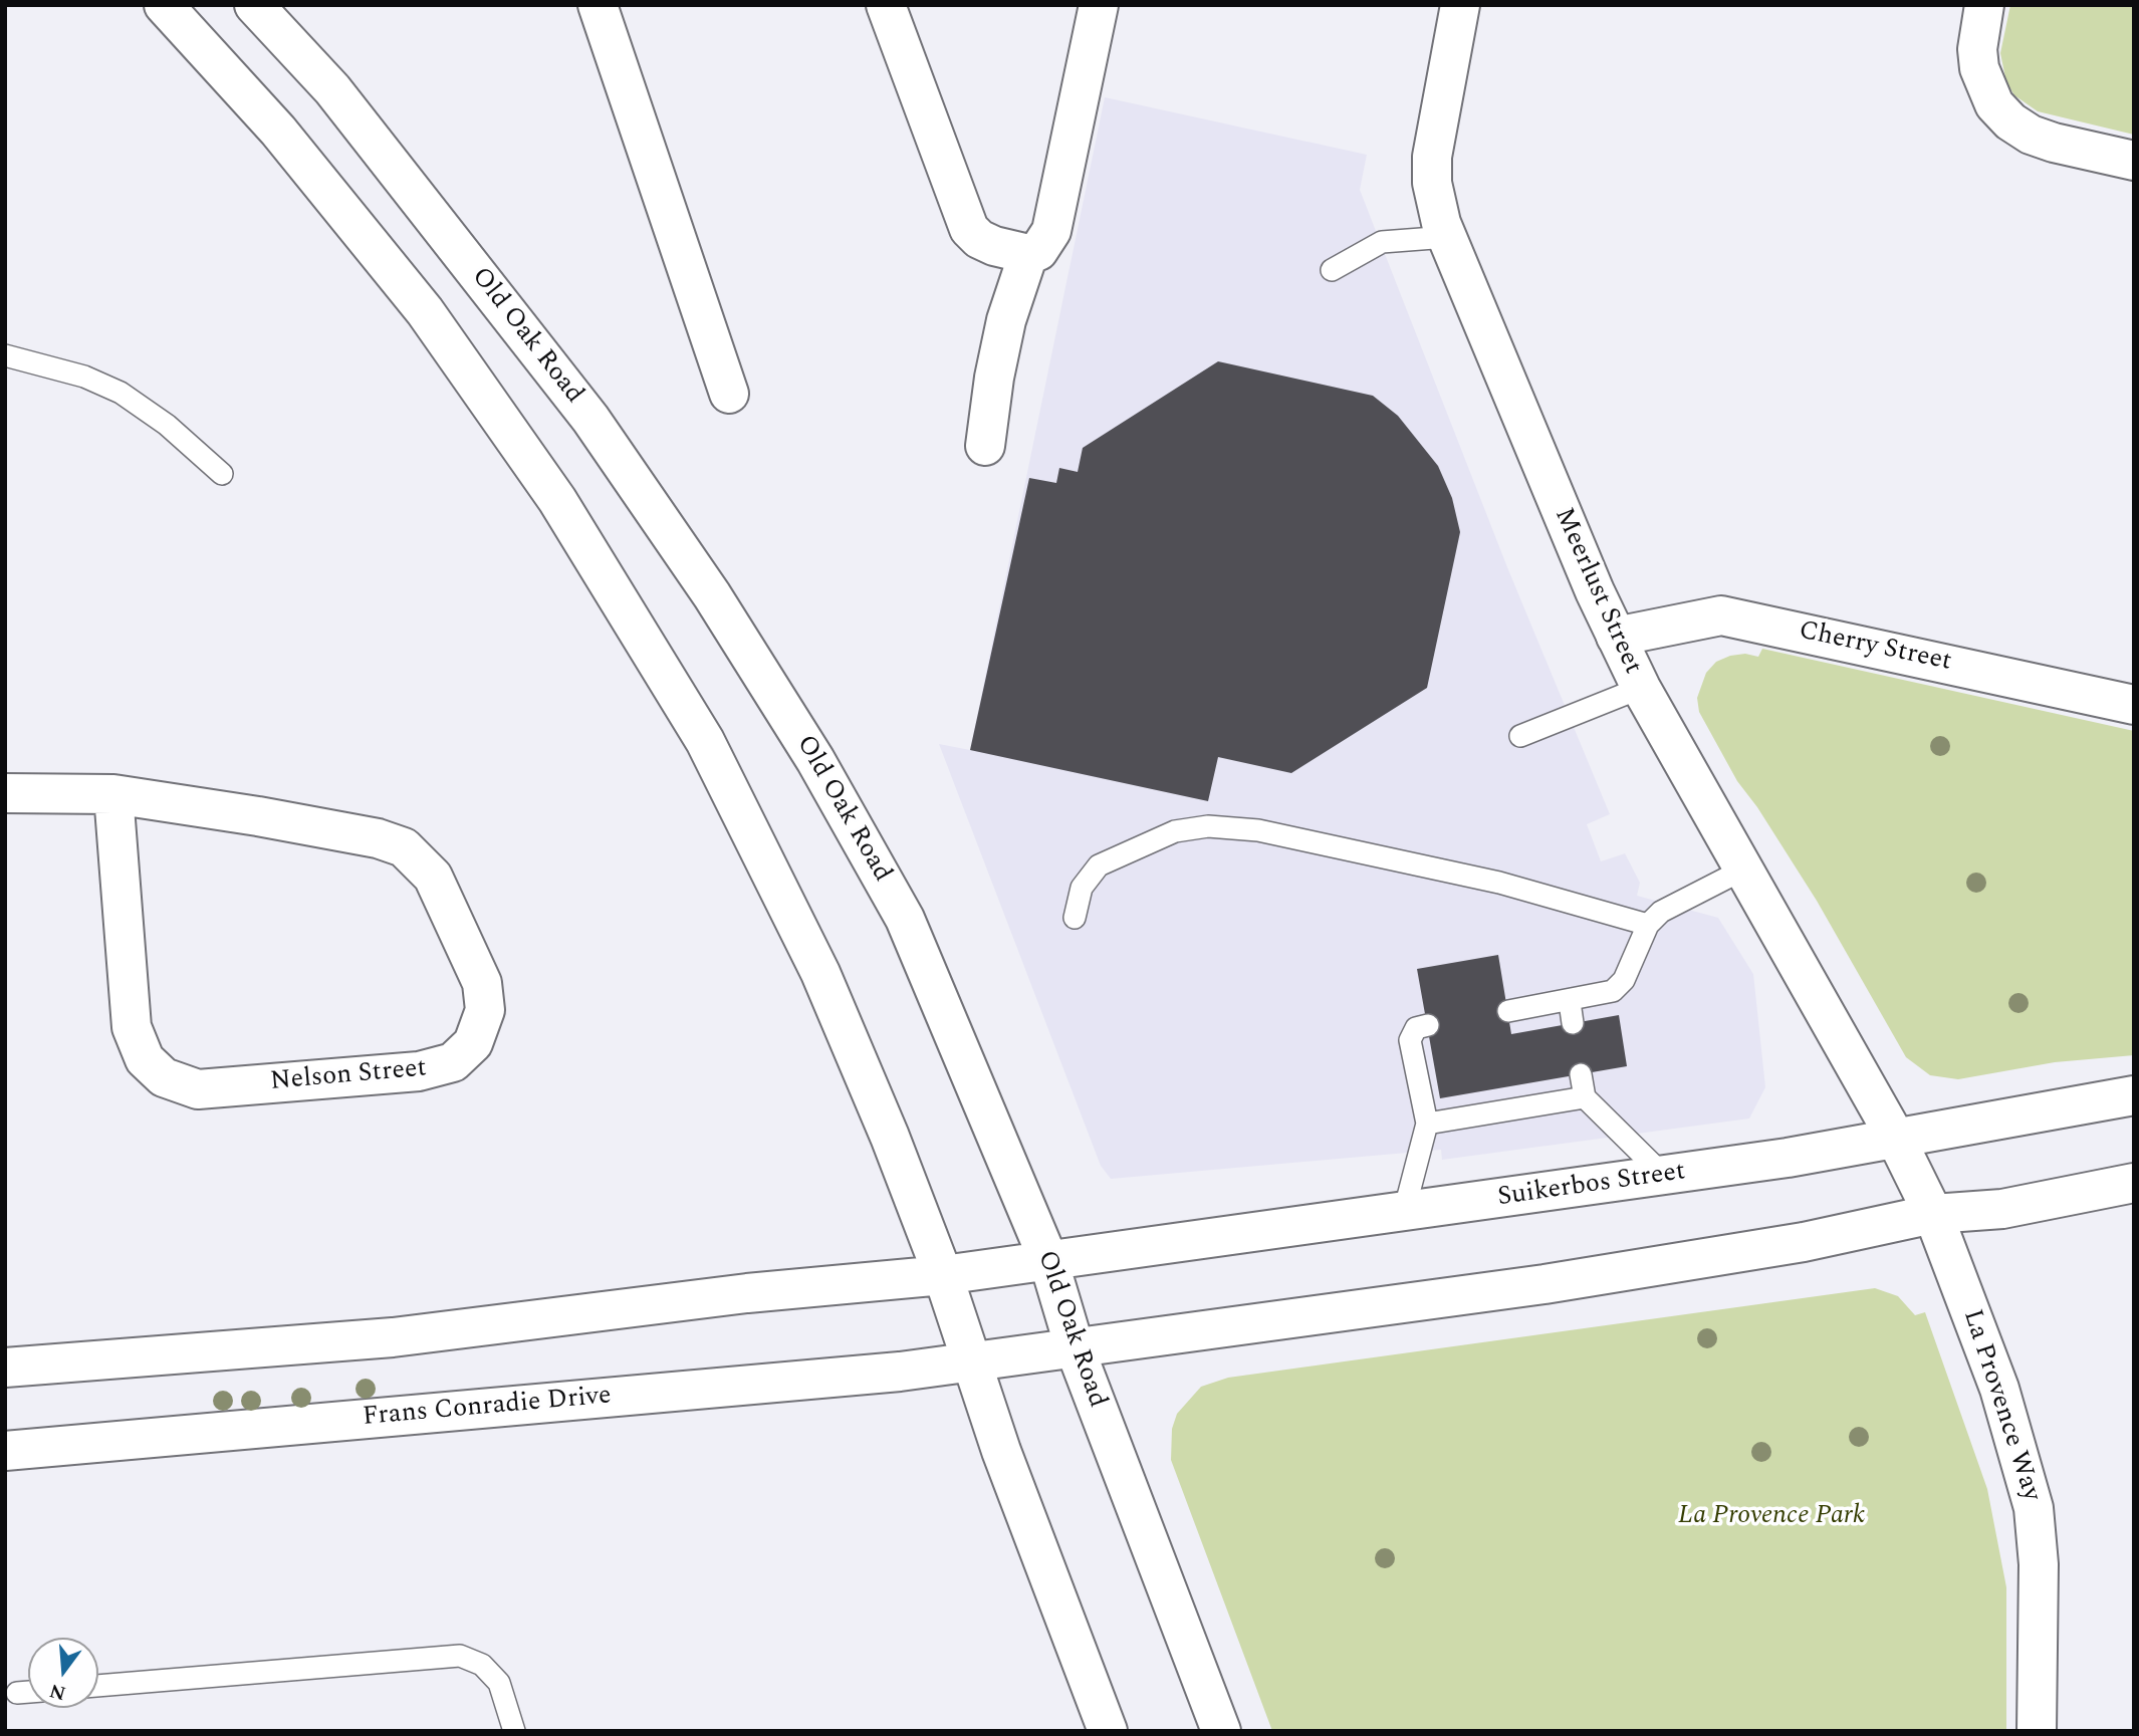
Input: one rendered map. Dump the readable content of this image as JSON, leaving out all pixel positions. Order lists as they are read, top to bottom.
{
  "streets": {
    "street": [
      "Old Oak Road",
      "Meerlust Street",
      "Cherry Street",
      "Nelson Street",
      "Suikerbos Street",
      "La Provence Way",
      "Frans Conradie Drive"
    ]
  },
  "crossings": [
    ["Old Oak Road", "Suikerbos Street"],
    ["Old Oak Road", "Frans Conradie Drive"],
    ["Meerlust Street", "Cherry Street"],
    ["Meerlust Street", "Suikerbos Street"],
    ["Meerlust Street", "La Provence Way"],
    ["Suikerbos Street", "La Provence Way"]
  ],
  "parks": ["La Provence Park"],
  "north": "bottom"
}
